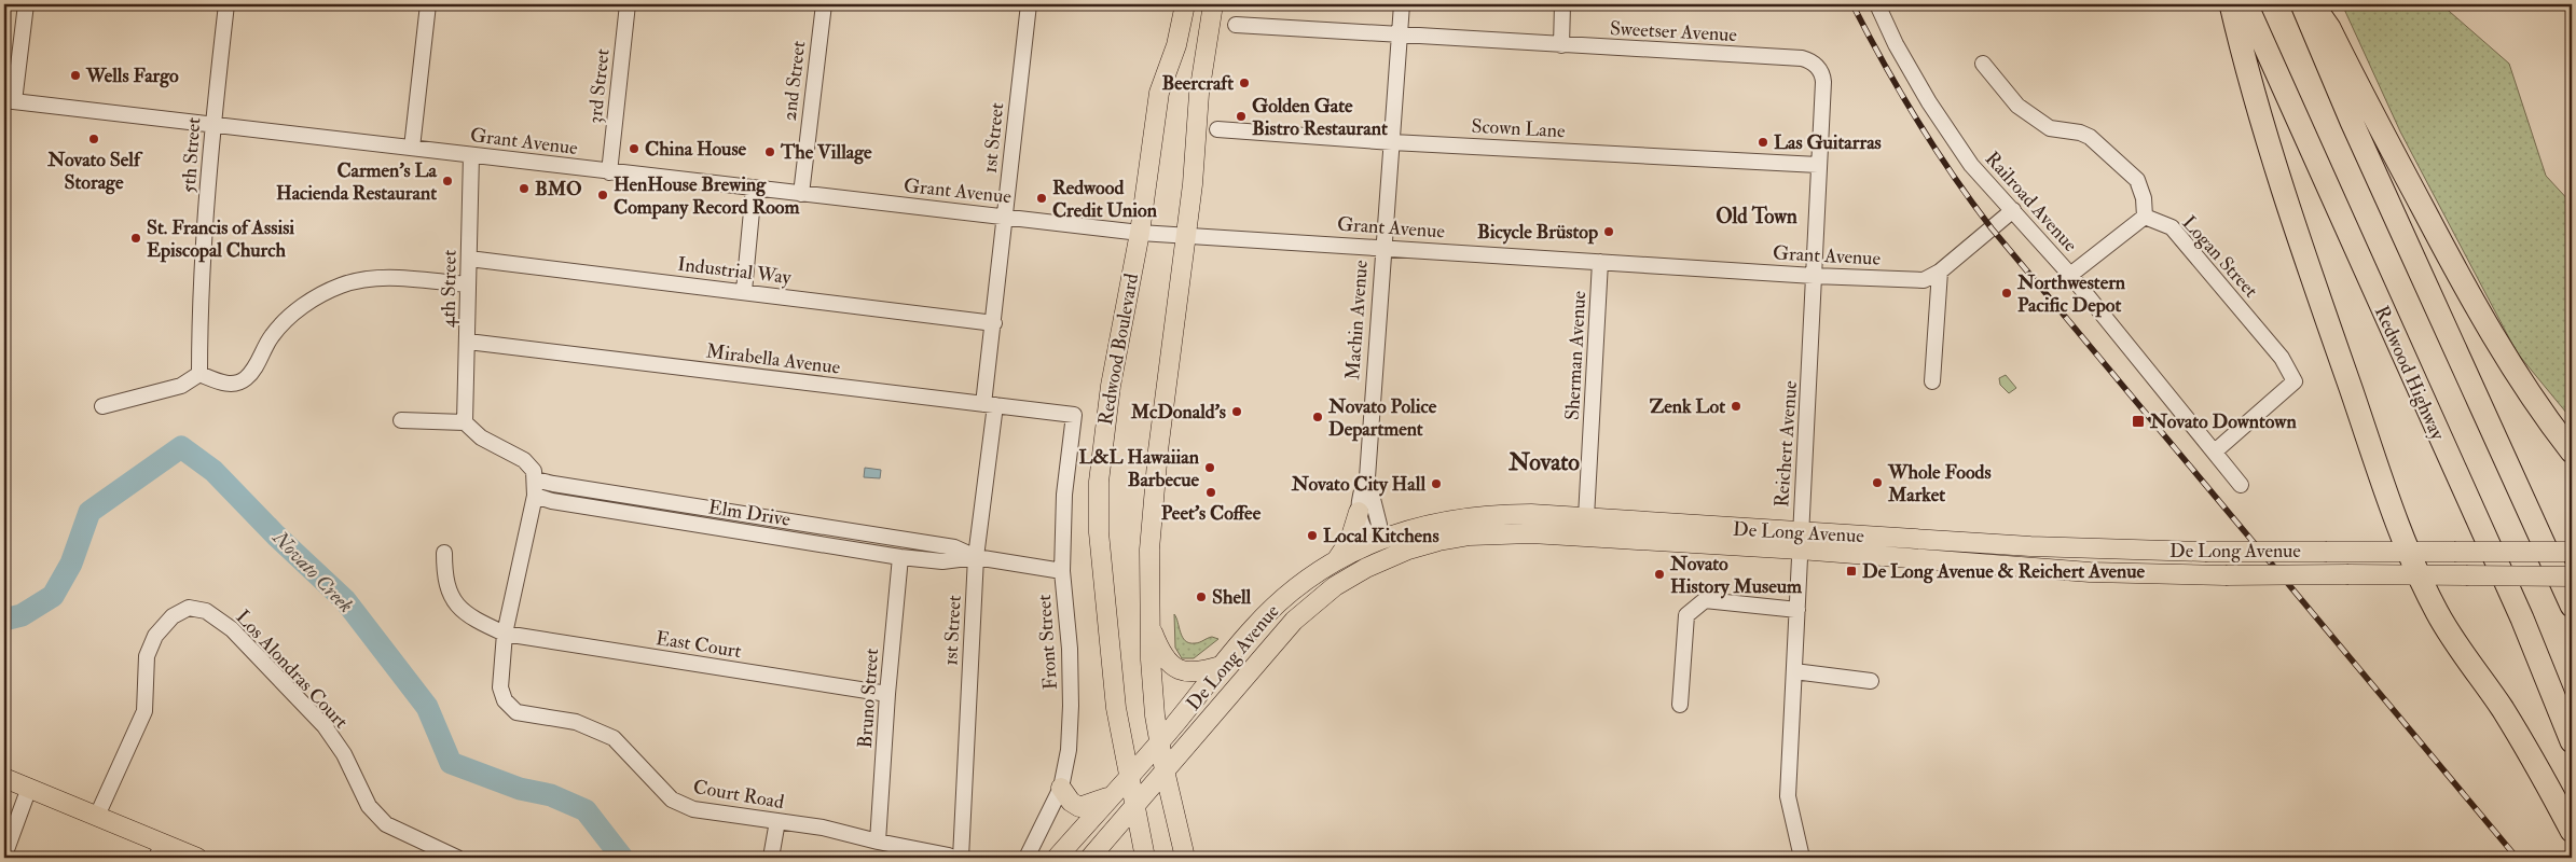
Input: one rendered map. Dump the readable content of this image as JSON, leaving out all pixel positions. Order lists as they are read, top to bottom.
{
  "streets": {
    "highway": ["Redwood Highway"],
    "main road": ["Redwood Boulevard", "De Long Avenue"],
    "street": [
      "Sweetser Avenue",
      "2nd Street",
      "3rd Street",
      "Scown Lane",
      "1st Street",
      "Grant Avenue",
      "5th Street",
      "Railroad Avenue",
      "Logan Street",
      "Industrial Way",
      "4th Street",
      "Machin Avenue",
      "Sherman Avenue",
      "Mirabella Avenue",
      "Reichert Avenue",
      "Elm Drive",
      "Front Street",
      "East Court",
      "Los Alondras Court",
      "Bruno Street",
      "Court Road"
    ]
  },
  "crossings": [
    ["Sweetser Avenue", "Machin Avenue"],
    ["Sweetser Avenue", "Reichert Avenue"],
    ["2nd Street", "Grant Avenue"],
    ["3rd Street", "Grant Avenue"],
    ["Scown Lane", "Machin Avenue"],
    ["Scown Lane", "Reichert Avenue"],
    ["1st Street", "Grant Avenue"],
    ["1st Street", "Industrial Way"],
    ["1st Street", "Mirabella Avenue"],
    ["1st Street", "Elm Drive"],
    ["1st Street", "Court Road"],
    ["Grant Avenue", "5th Street"],
    ["Grant Avenue", "4th Street"],
    ["Grant Avenue", "Machin Avenue"],
    ["Grant Avenue", "Redwood Boulevard"],
    ["Grant Avenue", "Sherman Avenue"],
    ["Grant Avenue", "Reichert Avenue"],
    ["Railroad Avenue", "Logan Street"],
    ["Industrial Way", "4th Street"],
    ["4th Street", "Mirabella Avenue"],
    ["Machin Avenue", "De Long Avenue"],
    ["Redwood Boulevard", "De Long Avenue"],
    ["Sherman Avenue", "De Long Avenue"],
    ["Mirabella Avenue", "Front Street"],
    ["Reichert Avenue", "De Long Avenue"],
    ["Elm Drive", "Front Street"],
    ["Elm Drive", "Bruno Street"],
    ["Elm Drive", "Court Road"],
    ["East Court", "Bruno Street"],
    ["East Court", "Court Road"],
    ["Bruno Street", "Court Road"]
  ],
  "districts": ["Old Town", "Novato"],
  "water": ["Novato Creek"],
  "places": {
    "other": [
      "Wells Fargo",
      "Beercraft",
      "Golden Gate Bistro Restaurant",
      "Novato Self Storage",
      "Las Guitarras",
      "China House",
      "The Village",
      "Carmen's La Hacienda Restaurant",
      "BMO",
      "HenHouse Brewing Company Record Room",
      "Redwood Credit Union",
      "Bicycle Brüstop",
      "St. Francis of Assisi Episcopal Church",
      "Northwestern Pacific Depot",
      "Zenk Lot",
      "McDonald's",
      "Novato Police Department",
      "L&L Hawaiian Barbecue",
      "Whole Foods Market",
      "Novato City Hall",
      "Peet's Coffee",
      "Local Kitchens",
      "Novato History Museum",
      "Shell"
    ],
    "transit": ["Novato Downtown", "De Long Avenue & Reichert Avenue"]
  }
}
